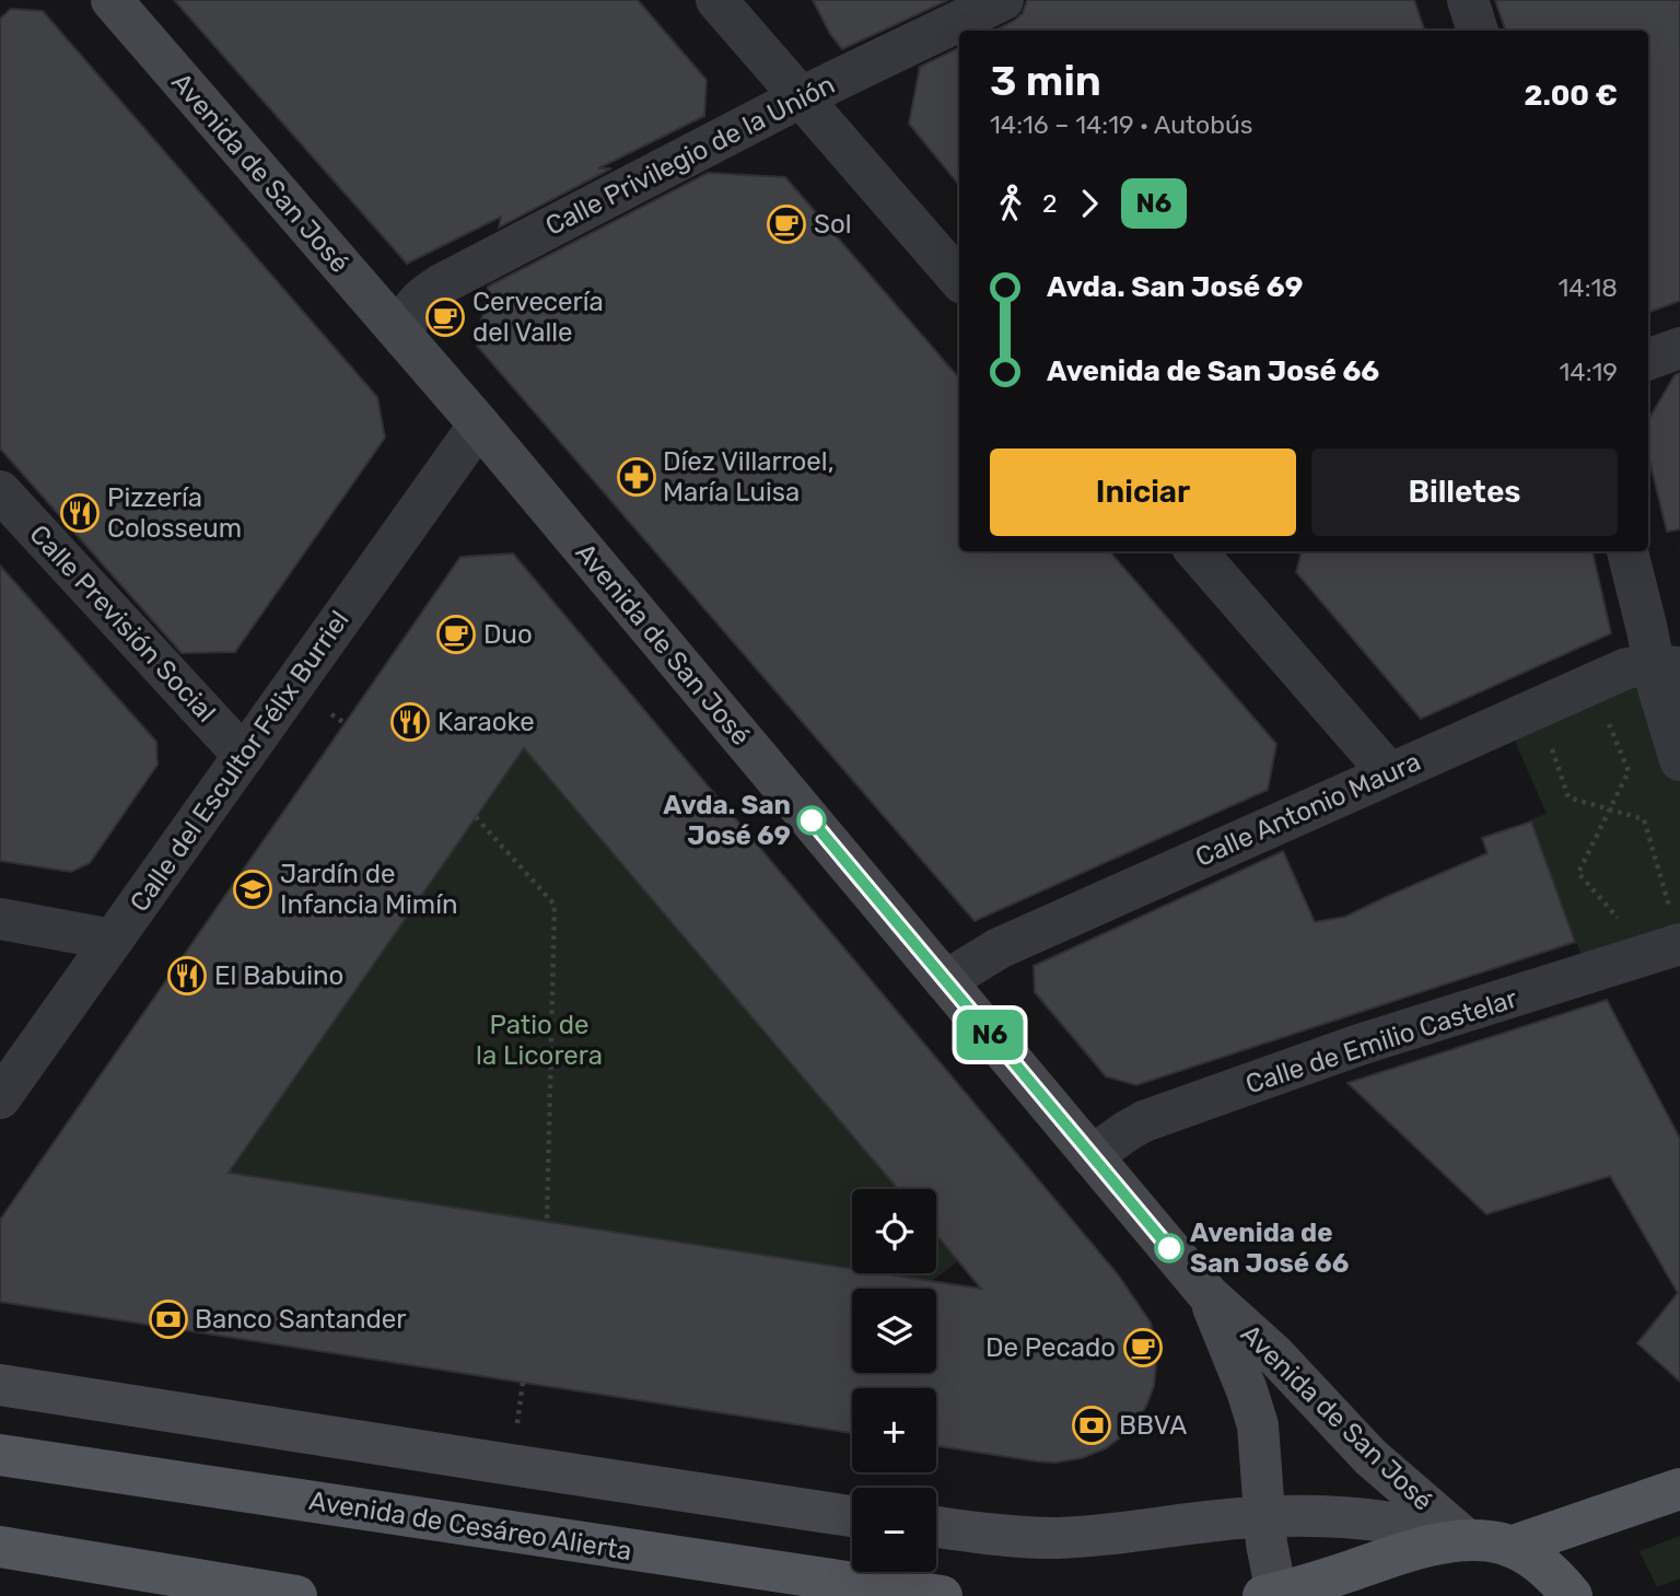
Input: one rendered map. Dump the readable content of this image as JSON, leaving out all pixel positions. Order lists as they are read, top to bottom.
{
  "streets": {
    "main road": ["Avenida de San José", "Avenida de Cesáreo Alierta"],
    "street": [
      "Calle Privilegio de la Unión",
      "Calle Previsión Social",
      "Calle del Escultor Félix Burriel",
      "Calle Antonio Maura",
      "Calle de Emilio Castelar"
    ]
  },
  "crossings": [
    ["Calle Privilegio de la Unión", "Avenida de San José"],
    ["Avenida de San José", "Calle del Escultor Félix Burriel"],
    ["Avenida de San José", "Calle Antonio Maura"],
    ["Avenida de San José", "Calle de Emilio Castelar"],
    ["Calle Previsión Social", "Calle del Escultor Félix Burriel"]
  ],
  "parks": ["Patio de la Licorera"],
  "places": {
    "cafe": [
      "Sol",
      "Cervecería del Valle",
      "Duo",
      "De Pecado"
    ],
    "pharmacy": ["Díez Villarroel, María Luisa"],
    "restaurant": ["Pizzería Colosseum", "Karaoke", "El Babuino"],
    "other": ["Avda. San José 69", "Avenida de San José 66"],
    "school or university": ["Jardín de Infancia Mimín"],
    "bank": ["Banco Santander", "BBVA"]
  },
  "lines": ["bus line N6"],
  "page": {
    "on_map": "N6",
    "heading": ["3 min", "14:16 – 14:19 · Autobús", "2.00 €"],
    "legs": ["2", "N6"],
    "list": [
      {
        "name": "Avda. San José 69",
        "value": "14:18"
      },
      {
        "name": "Avenida de San José 66",
        "value": "14:19"
      }
    ],
    "buttons": ["Iniciar", "Billetes"],
    "map_buttons": ["+", "−"]
  }
}
